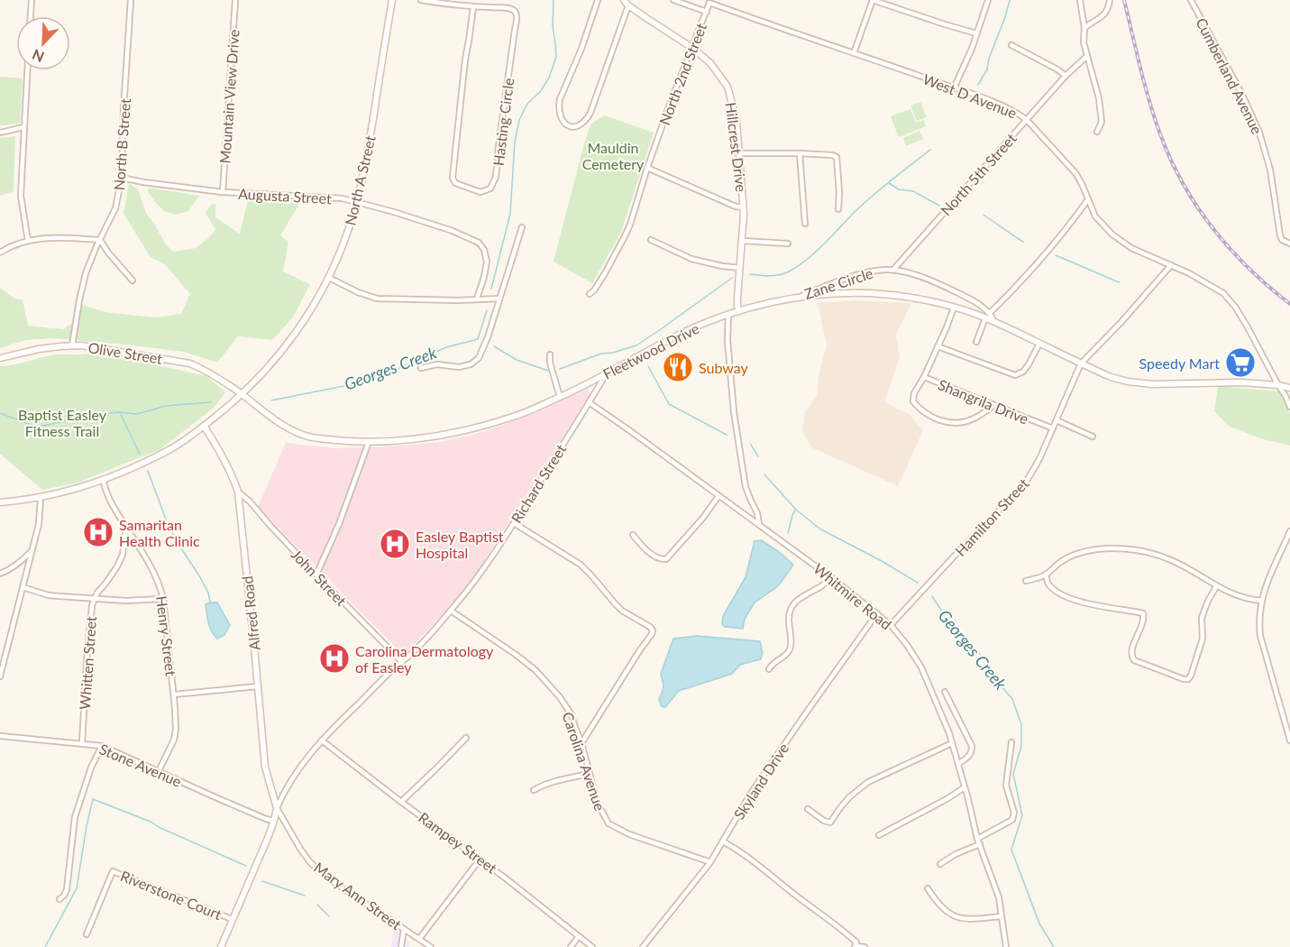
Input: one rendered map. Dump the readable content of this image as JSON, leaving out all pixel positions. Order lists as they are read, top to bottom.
{
  "streets": {
    "street": [
      "North 2nd Street",
      "Cumberland Avenue",
      "West D Avenue",
      "Mountain View Drive",
      "Hasting Circle",
      "North B Street",
      "Hillcrest Drive",
      "North 5th Street",
      "North A Street",
      "Augusta Street",
      "Zane Circle",
      "Fleetwood Drive",
      "Olive Street",
      "Shangrila Drive",
      "Richard Street",
      "Hamilton Street",
      "John Street",
      "Whitmire Road",
      "Alfred Road",
      "Henry Street",
      "Whitten Street",
      "Carolina Avenue",
      "Stone Avenue",
      "Skyland Drive",
      "Rampey Street",
      "Riverstone Court",
      "Mary Ann Street"
    ]
  },
  "crossings": [
    ["North 2nd Street", "West D Avenue"],
    ["North 2nd Street", "Hillcrest Drive"],
    ["West D Avenue", "North 5th Street"],
    ["West D Avenue", "Fleetwood Drive"],
    ["West D Avenue", "Hamilton Street"],
    ["Mountain View Drive", "Augusta Street"],
    ["North B Street", "Augusta Street"],
    ["North B Street", "Olive Street"],
    ["Hillcrest Drive", "Fleetwood Drive"],
    ["North 5th Street", "Zane Circle"],
    ["North A Street", "Augusta Street"],
    ["North A Street", "Fleetwood Drive"],
    ["North A Street", "Olive Street"],
    ["North A Street", "Alfred Road"],
    ["North A Street", "Henry Street"],
    ["Zane Circle", "Fleetwood Drive"],
    ["Fleetwood Drive", "Olive Street"],
    ["Fleetwood Drive", "Shangrila Drive"],
    ["Fleetwood Drive", "Richard Street"],
    ["Fleetwood Drive", "Hamilton Street"],
    ["Shangrila Drive", "Hamilton Street"],
    ["Richard Street", "John Street"],
    ["Richard Street", "Whitmire Road"],
    ["Richard Street", "Alfred Road"],
    ["Richard Street", "Carolina Avenue"],
    ["Richard Street", "Rampey Street"],
    ["Richard Street", "Mary Ann Street"],
    ["Hamilton Street", "Whitmire Road"],
    ["John Street", "Alfred Road"],
    ["Whitmire Road", "Skyland Drive"],
    ["Alfred Road", "Mary Ann Street"],
    ["Henry Street", "Whitten Street"],
    ["Henry Street", "Stone Avenue"],
    ["Whitten Street", "Stone Avenue"],
    ["Carolina Avenue", "Skyland Drive"]
  ],
  "water": ["Georges Creek"],
  "parks": ["Mauldin Cemetery", "Baptist Easley Fitness Trail"],
  "places": {
    "supermarket": ["Speedy Mart"],
    "restaurant": ["Subway"],
    "hospital": ["Samaritan Health Clinic", "Easley Baptist Hospital", "Carolina Dermatology of Easley"]
  },
  "north": "bottom left"
}
